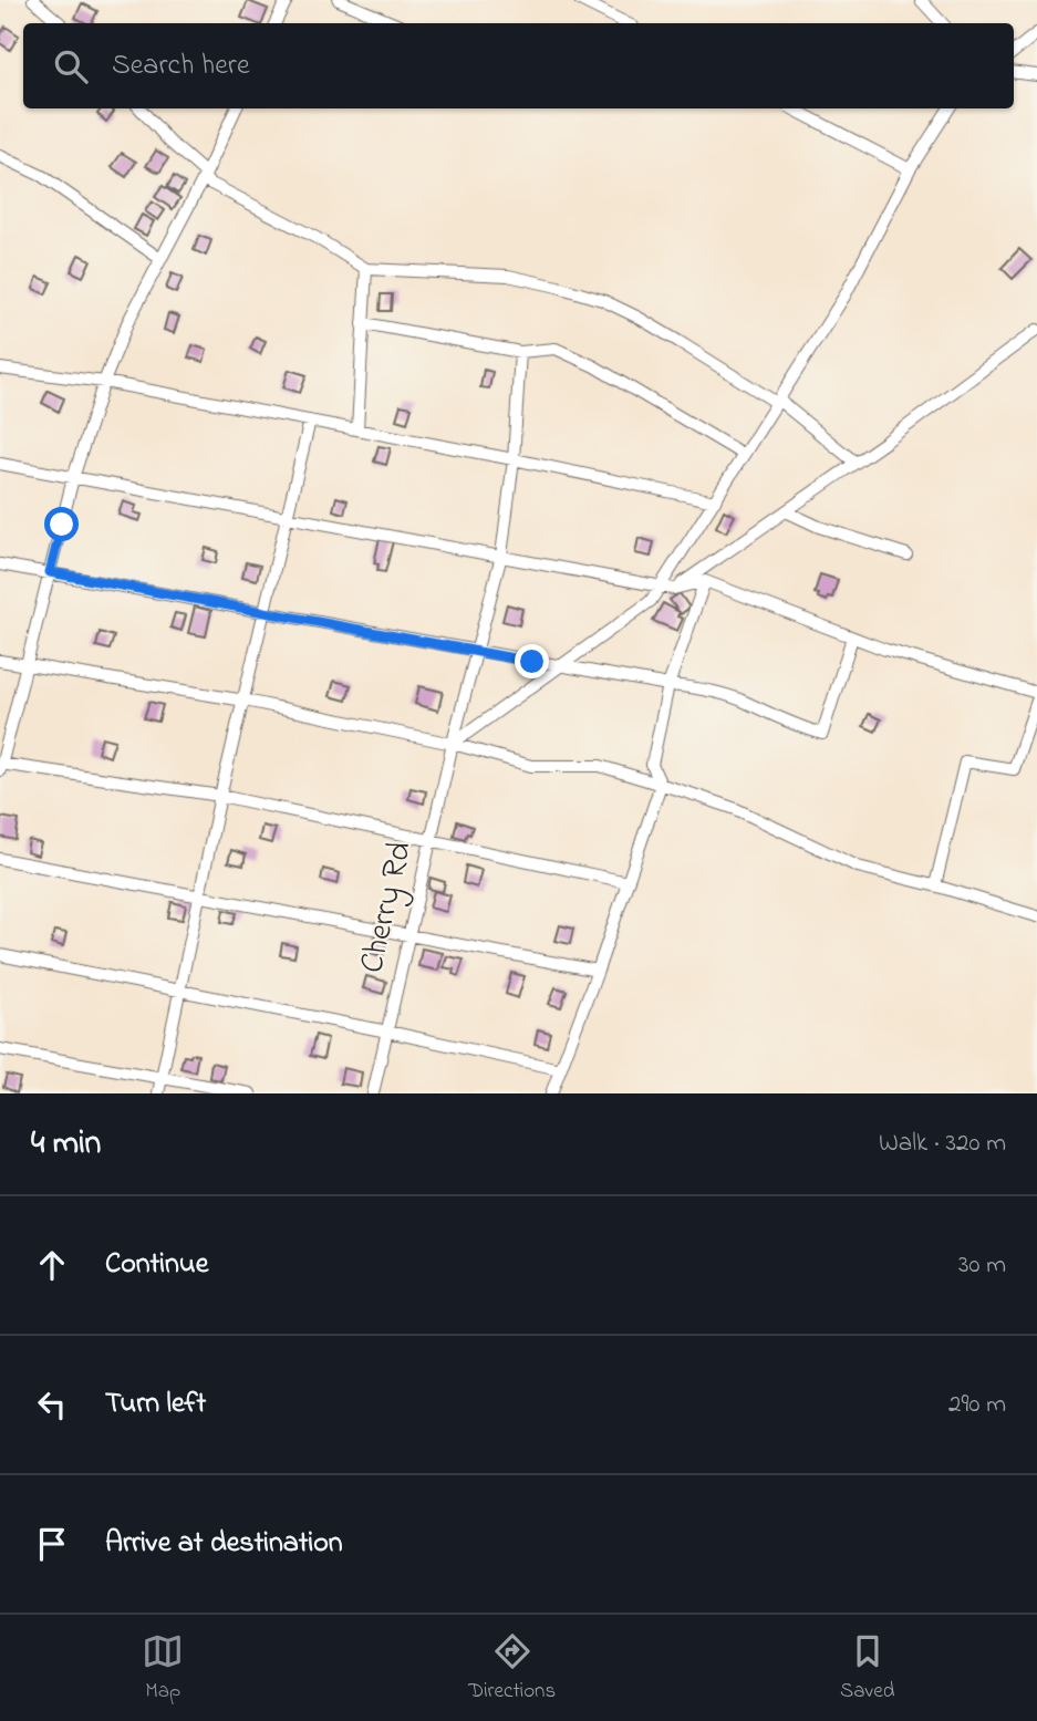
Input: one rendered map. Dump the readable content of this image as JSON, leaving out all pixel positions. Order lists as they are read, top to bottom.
{
  "streets": {
    "street": ["Cherry Rd"]
  },
  "page": {
    "search": "Search here",
    "heading": ["4 min", "Walk · 320 m"],
    "list": [
      ["Continue", "30 m"],
      ["Turn left", "290 m"],
      "Arrive at destination"
    ],
    "nav": ["Map", "Directions", "Saved"]
  }
}
